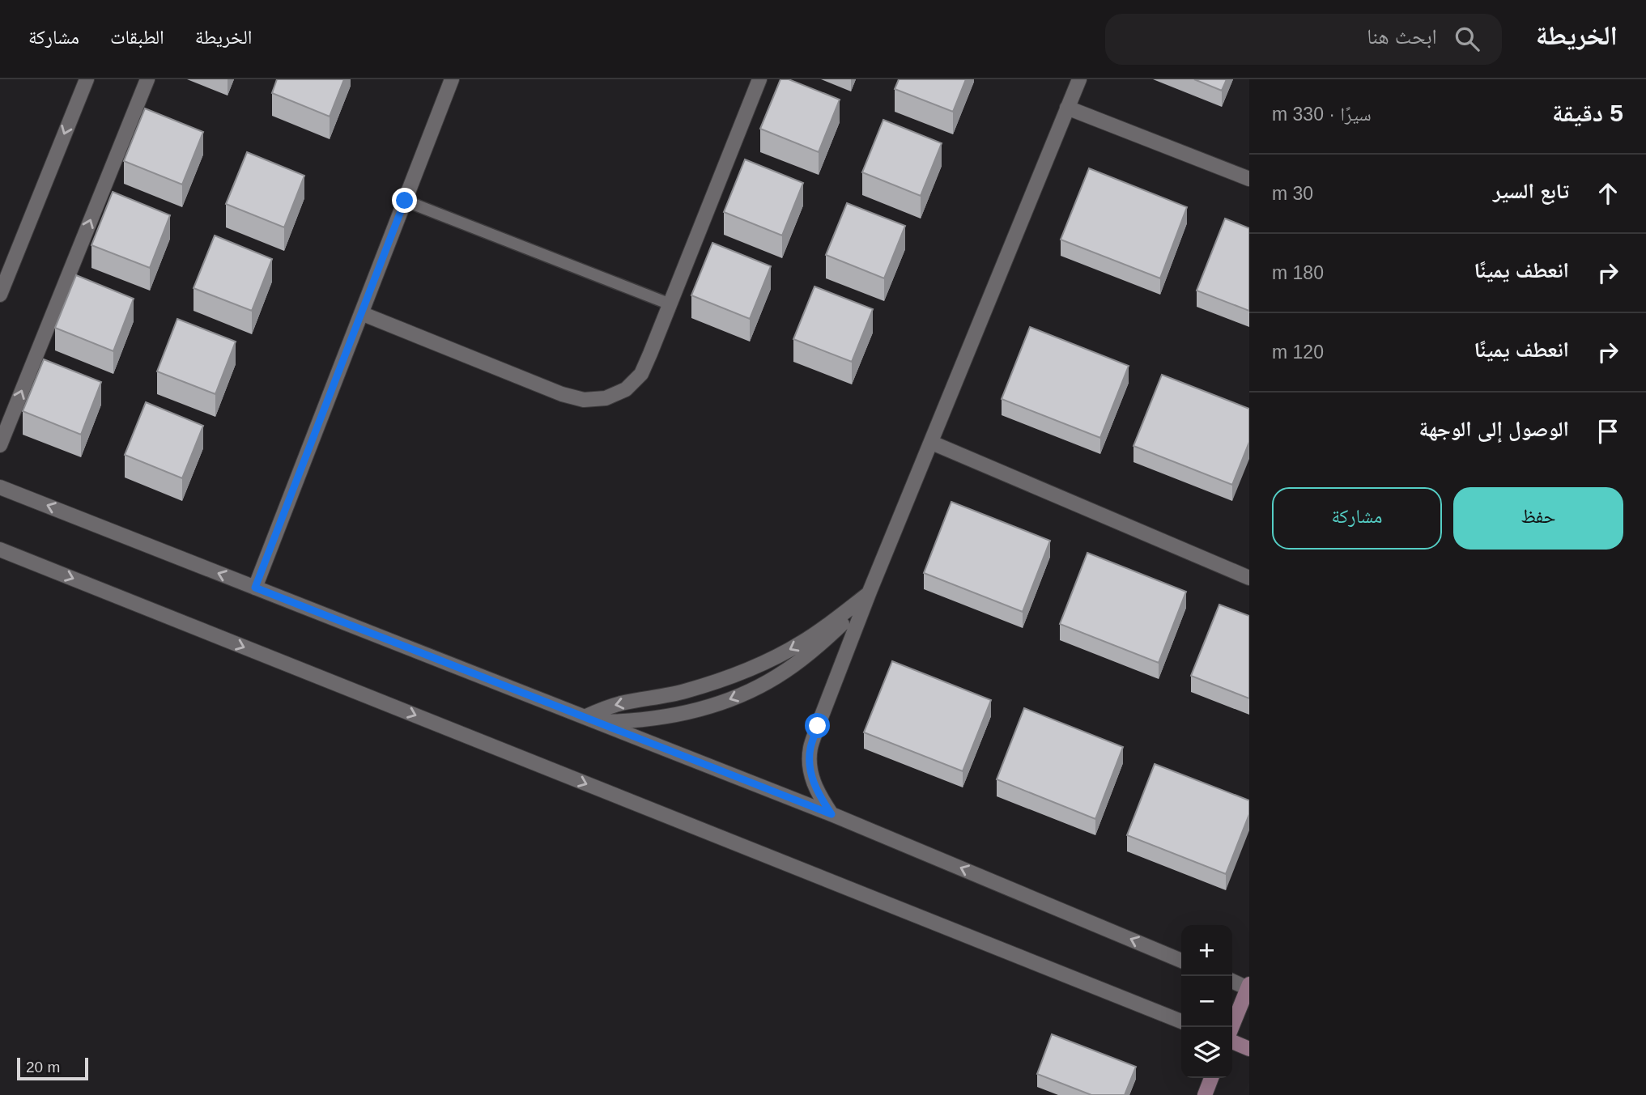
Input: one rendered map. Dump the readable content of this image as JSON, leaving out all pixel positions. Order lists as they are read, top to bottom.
{
  "scale_bar": "20 m",
  "page": {
    "header": "الخريطة",
    "search": "ابحث هنا",
    "nav": ["الخريطة", "الطبقات", "مشاركة"],
    "heading": ["5 دقيقة", "سيرًا · 330 m"],
    "list": [
      ["تابع السير", "30 m"],
      ["انعطف يمينًا", "180 m"],
      ["انعطف يمينًا", "120 m"],
      "الوصول إلى الوجهة"
    ],
    "buttons": ["حفظ", "مشاركة"],
    "map_buttons": ["+", "−"],
    "scale": "20 m"
  }
}
